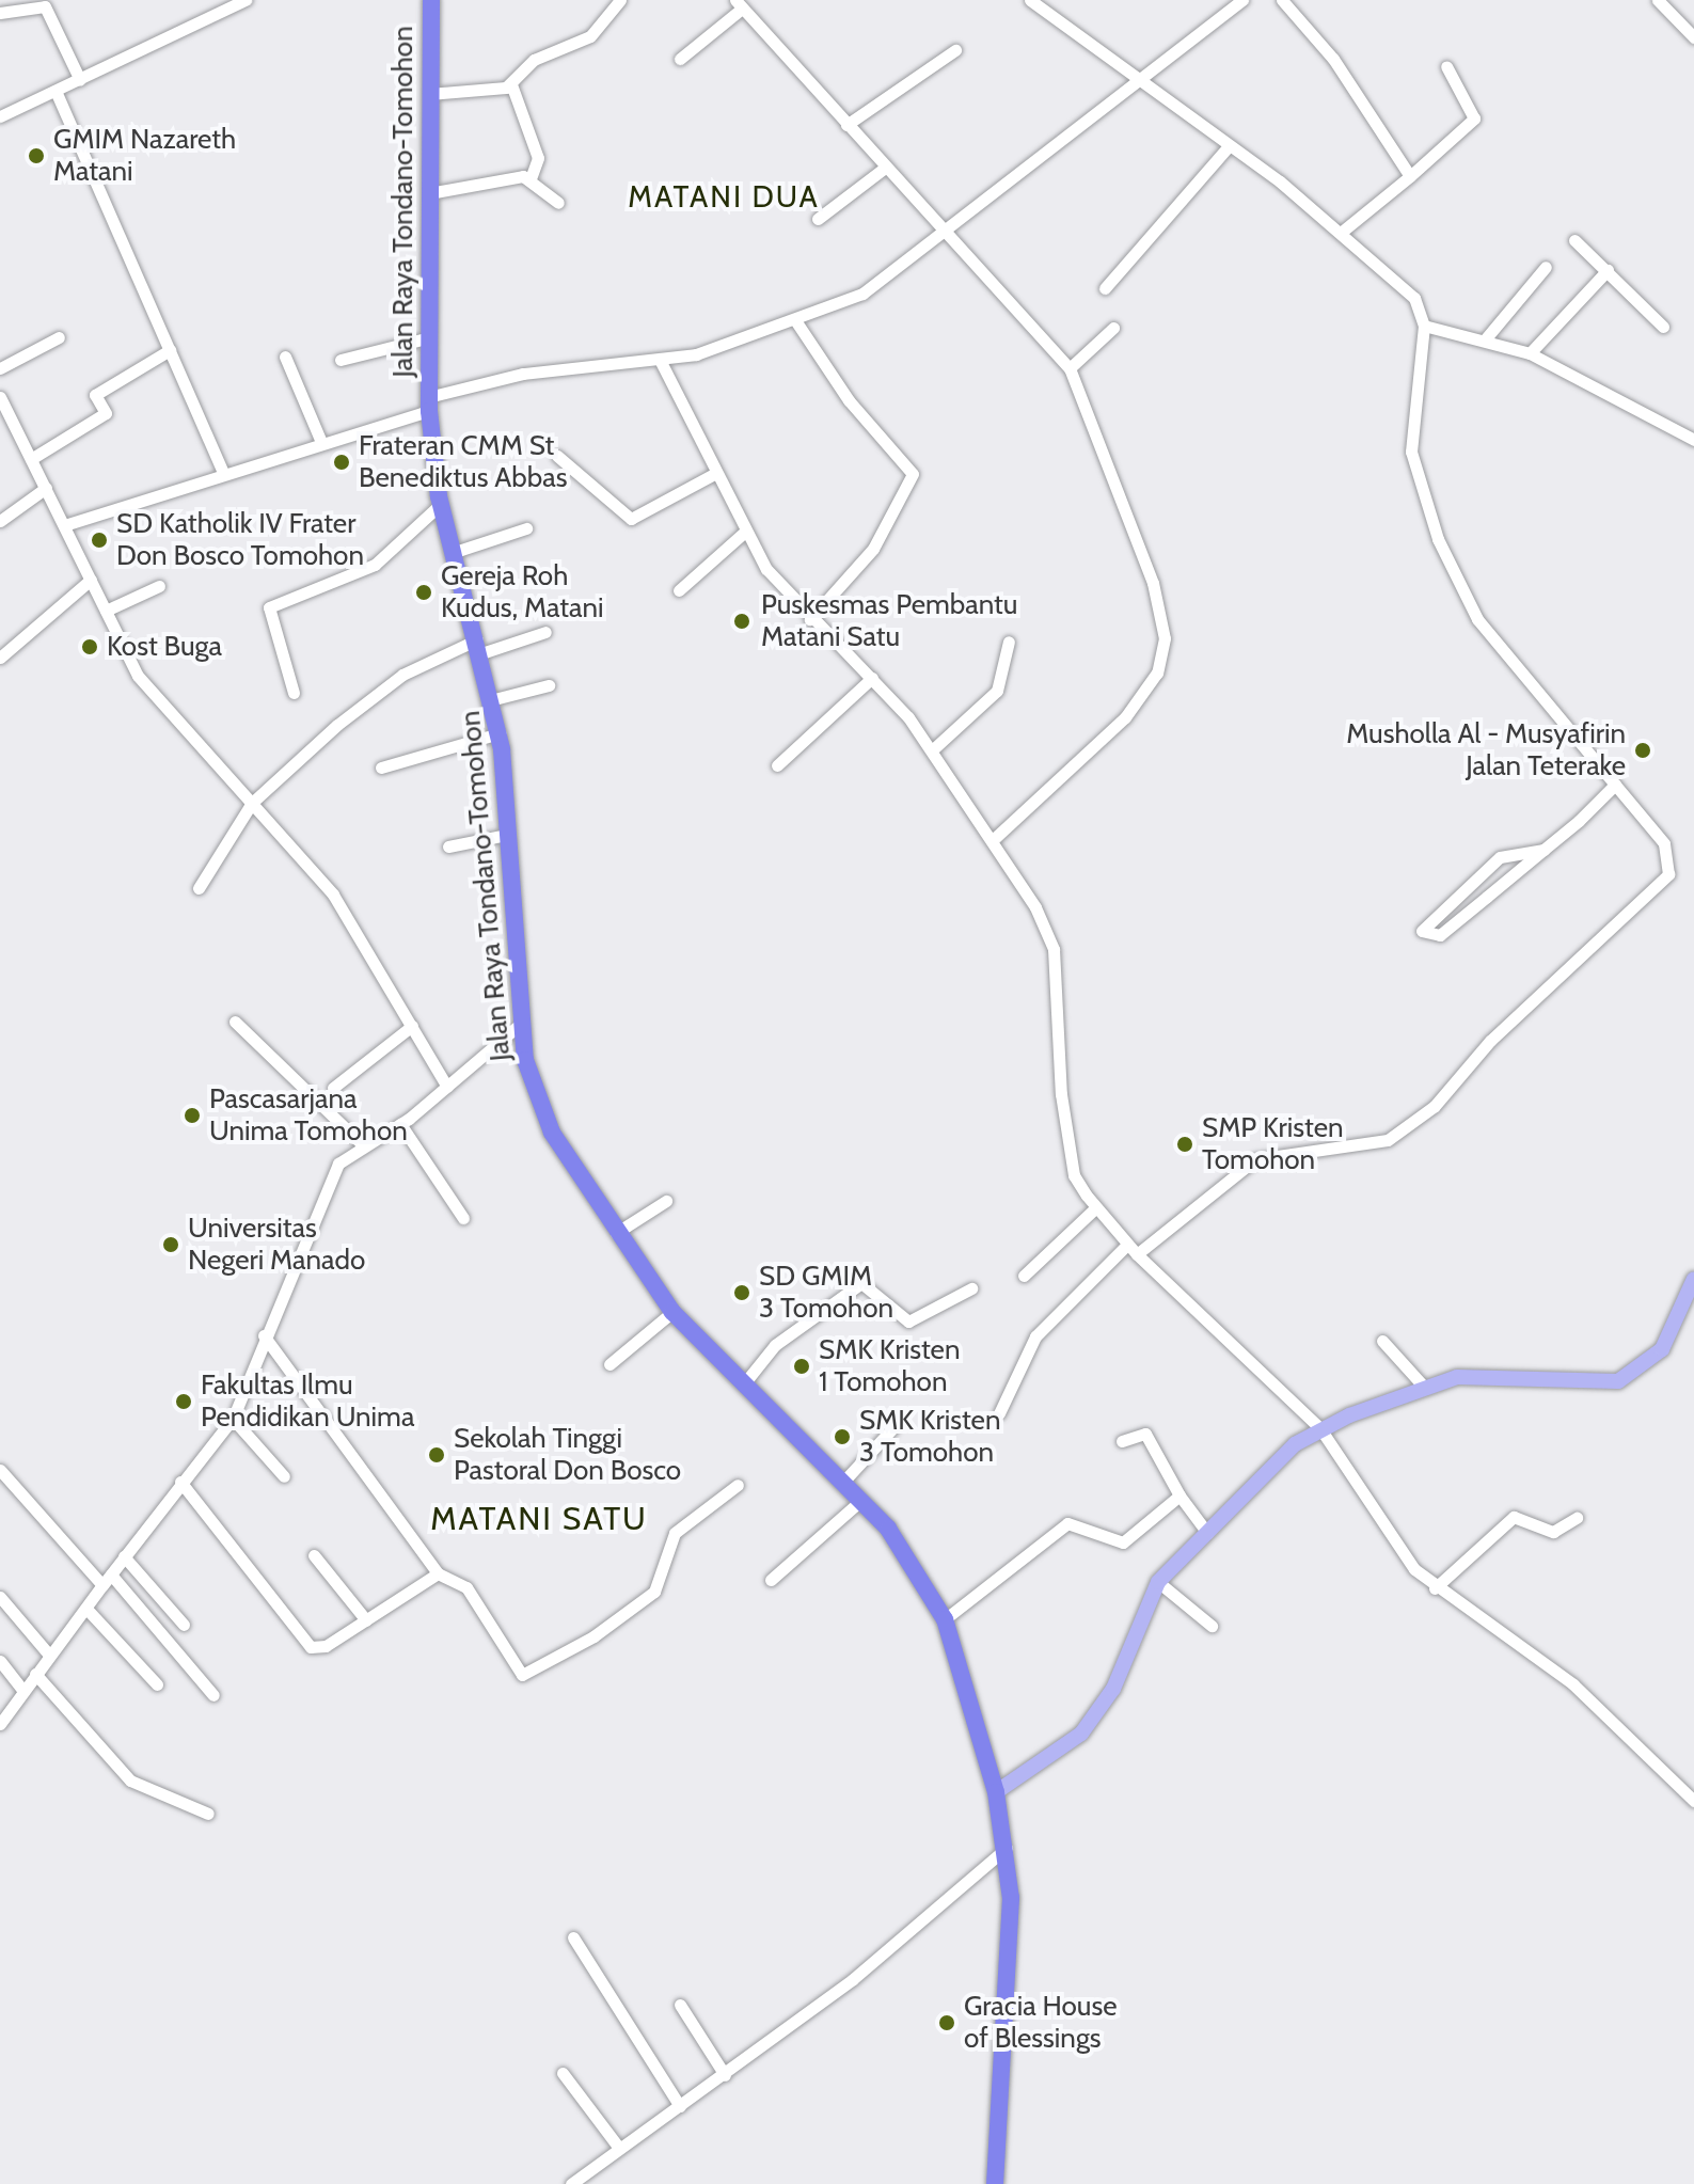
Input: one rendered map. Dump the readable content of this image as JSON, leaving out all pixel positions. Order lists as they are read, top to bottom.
{
  "streets": {
    "highway": ["Jalan Raya Tondano-Tomohon"]
  },
  "districts": ["MATANI DUA", "MATANI SATU"],
  "places": [
    "GMIM Nazareth Matani",
    "Frateran CMM St Benediktus Abbas",
    "SD Katholik IV Frater Don Bosco Tomohon",
    "Gereja Roh Kudus, Matani",
    "Puskesmas Pembantu Matani Satu",
    "Kost Buga",
    "Musholla Al - Musyafirin Jalan Teterake",
    "Pascasarjana Unima Tomohon",
    "SMP Kristen Tomohon",
    "Universitas Negeri Manado",
    "SD GMIM 3 Tomohon",
    "SMK Kristen 1 Tomohon",
    "Fakultas Ilmu Pendidikan Unima",
    "SMK Kristen 3 Tomohon",
    "Sekolah Tinggi Pastoral Don Bosco",
    "Gracia House of Blessings"
  ]
}
